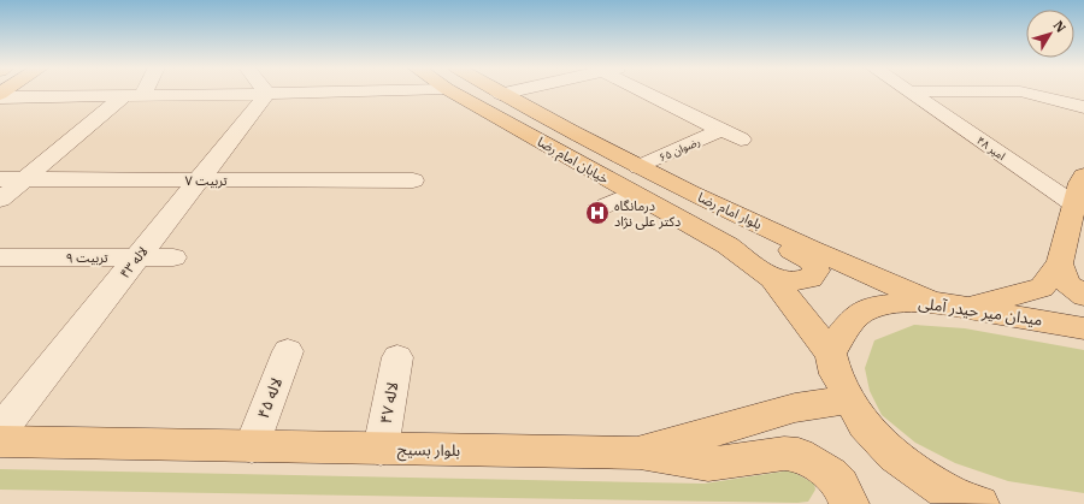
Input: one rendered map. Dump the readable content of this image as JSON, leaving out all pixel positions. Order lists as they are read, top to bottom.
{
  "streets": {
    "main road": [
      "خیابان امام رضا",
      "بلوار امام رضا",
      "میدان میر حیدر آملی",
      "بلوار بسیج"
    ],
    "street": [
      "امیر ۴۸",
      "رضوان ۶۵",
      "تربیت ۷",
      "تربیت ۹",
      "لاله ۴۳",
      "لاله ۴۵",
      "لاله ۴۷"
    ]
  },
  "crossings": [
    ["رضوان ۶۵", "بلوار امام رضا"],
    ["خیابان امام رضا", "میدان میر حیدر آملی"],
    ["تربیت ۷", "لاله ۴۳"],
    ["بلوار امام رضا", "میدان میر حیدر آملی"],
    ["تربیت ۹", "لاله ۴۳"],
    ["لاله ۴۵", "بلوار بسیج"],
    ["لاله ۴۷", "بلوار بسیج"]
  ],
  "places": {
    "hospital": ["درمانگاه دکتر علی نژاد"]
  },
  "north": "top right"
}
